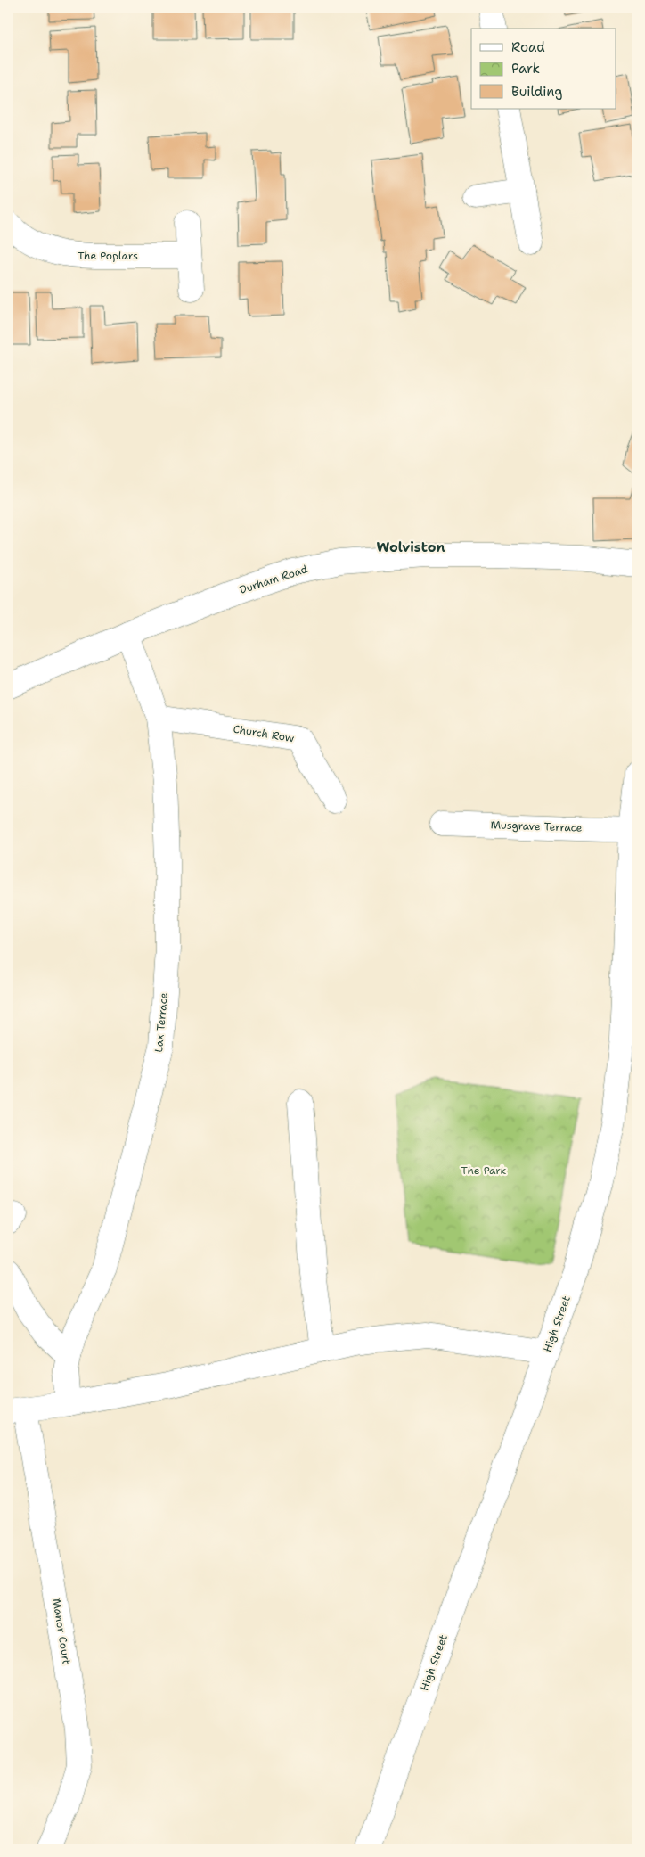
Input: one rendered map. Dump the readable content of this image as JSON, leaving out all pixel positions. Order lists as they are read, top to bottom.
{
  "streets": {
    "street": [
      "The Poplars",
      "Durham Road",
      "Church Row",
      "Musgrave Terrace",
      "Lax Terrace",
      "High Street",
      "Manor Court"
    ]
  },
  "crossings": [
    ["Durham Road", "Lax Terrace"],
    ["Church Row", "Lax Terrace"],
    ["Musgrave Terrace", "High Street"]
  ],
  "districts": ["Wolviston"],
  "parks": ["The Park"],
  "legend": ["Road", "Park", "Building"]
}
